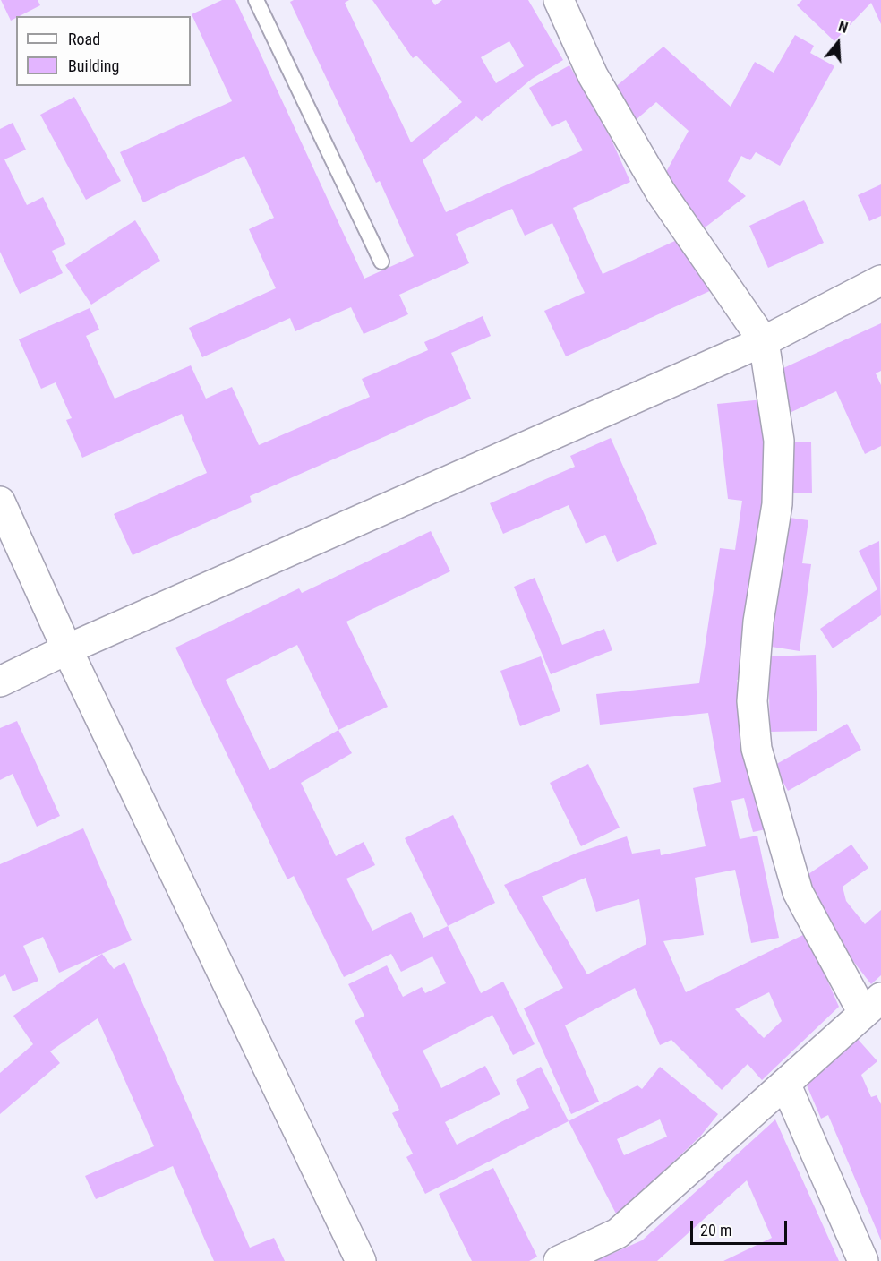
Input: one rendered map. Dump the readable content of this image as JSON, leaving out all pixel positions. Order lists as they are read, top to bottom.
{
  "legend": ["Road", "Building"],
  "scale_bar": "20 m",
  "north": "top"
}
